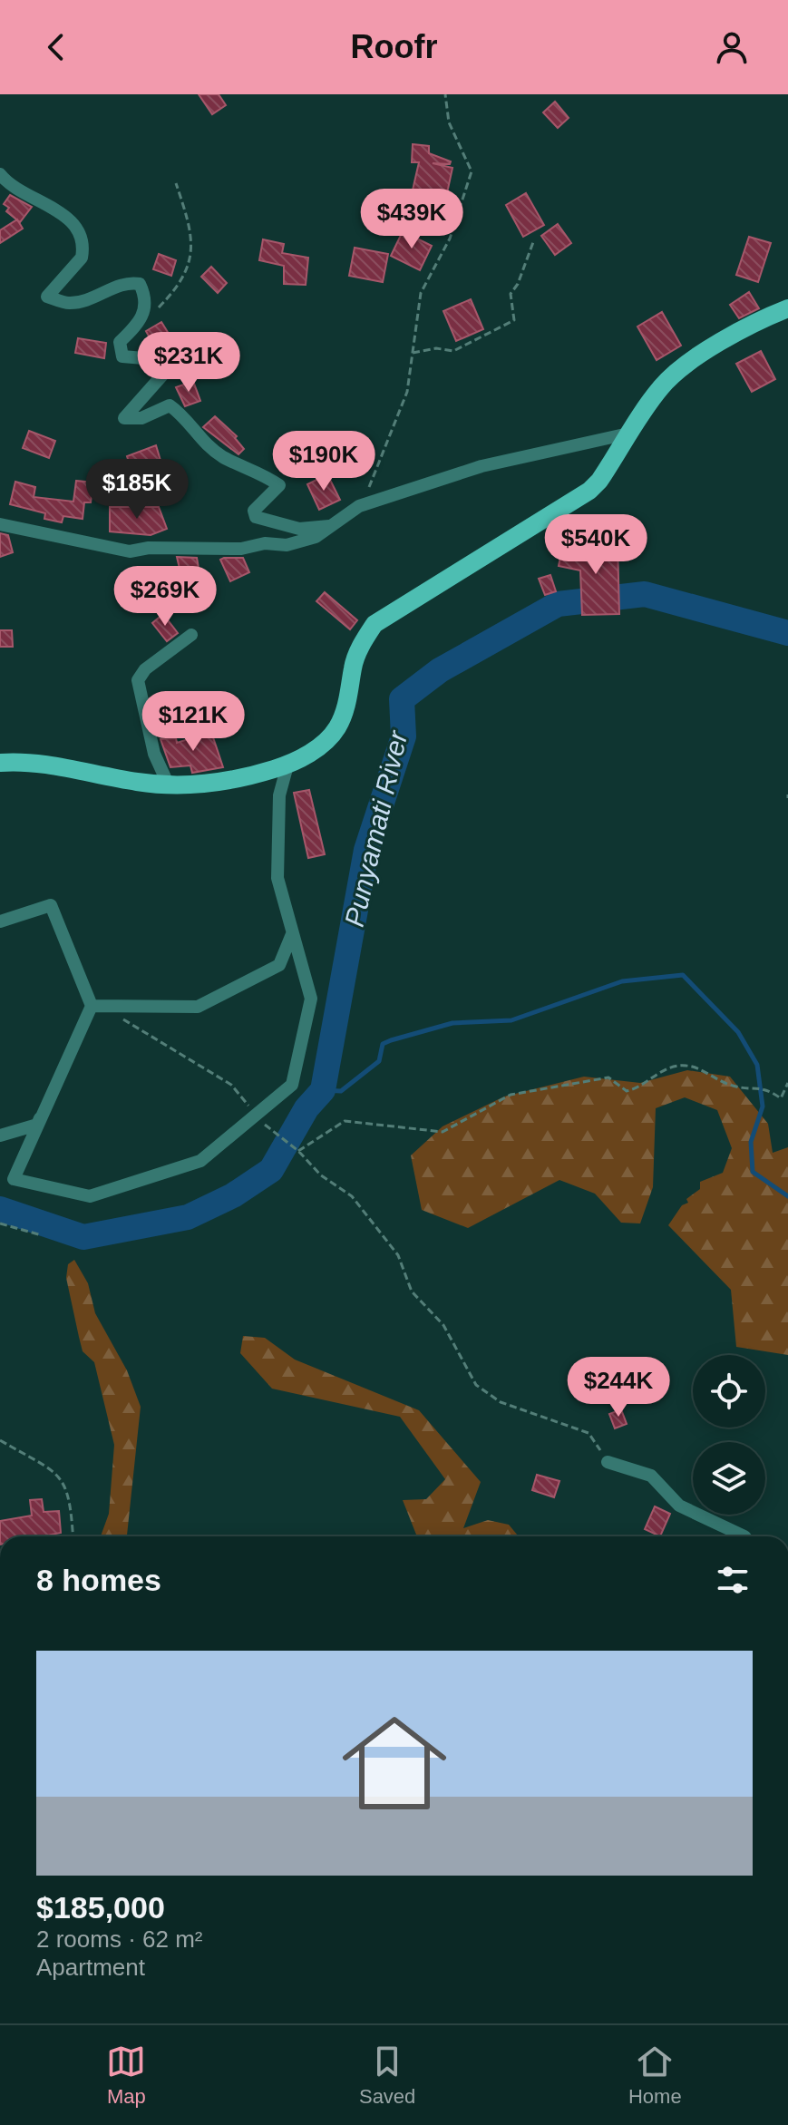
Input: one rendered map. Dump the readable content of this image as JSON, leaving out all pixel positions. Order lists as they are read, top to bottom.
{
  "water": ["Punyamati River"],
  "page": {
    "header": "Roofr",
    "price": [
      "$439K",
      "$231K",
      "$190K",
      "$185K",
      "$540K",
      "$269K",
      "$121K",
      "$244K"
    ],
    "heading": "8 homes",
    "list": [
      {
        "name": "$185,000",
        "note": "2 rooms · 62 m² · Apartment"
      }
    ],
    "tabs": ["Map", "Saved", "Home"]
  }
}
